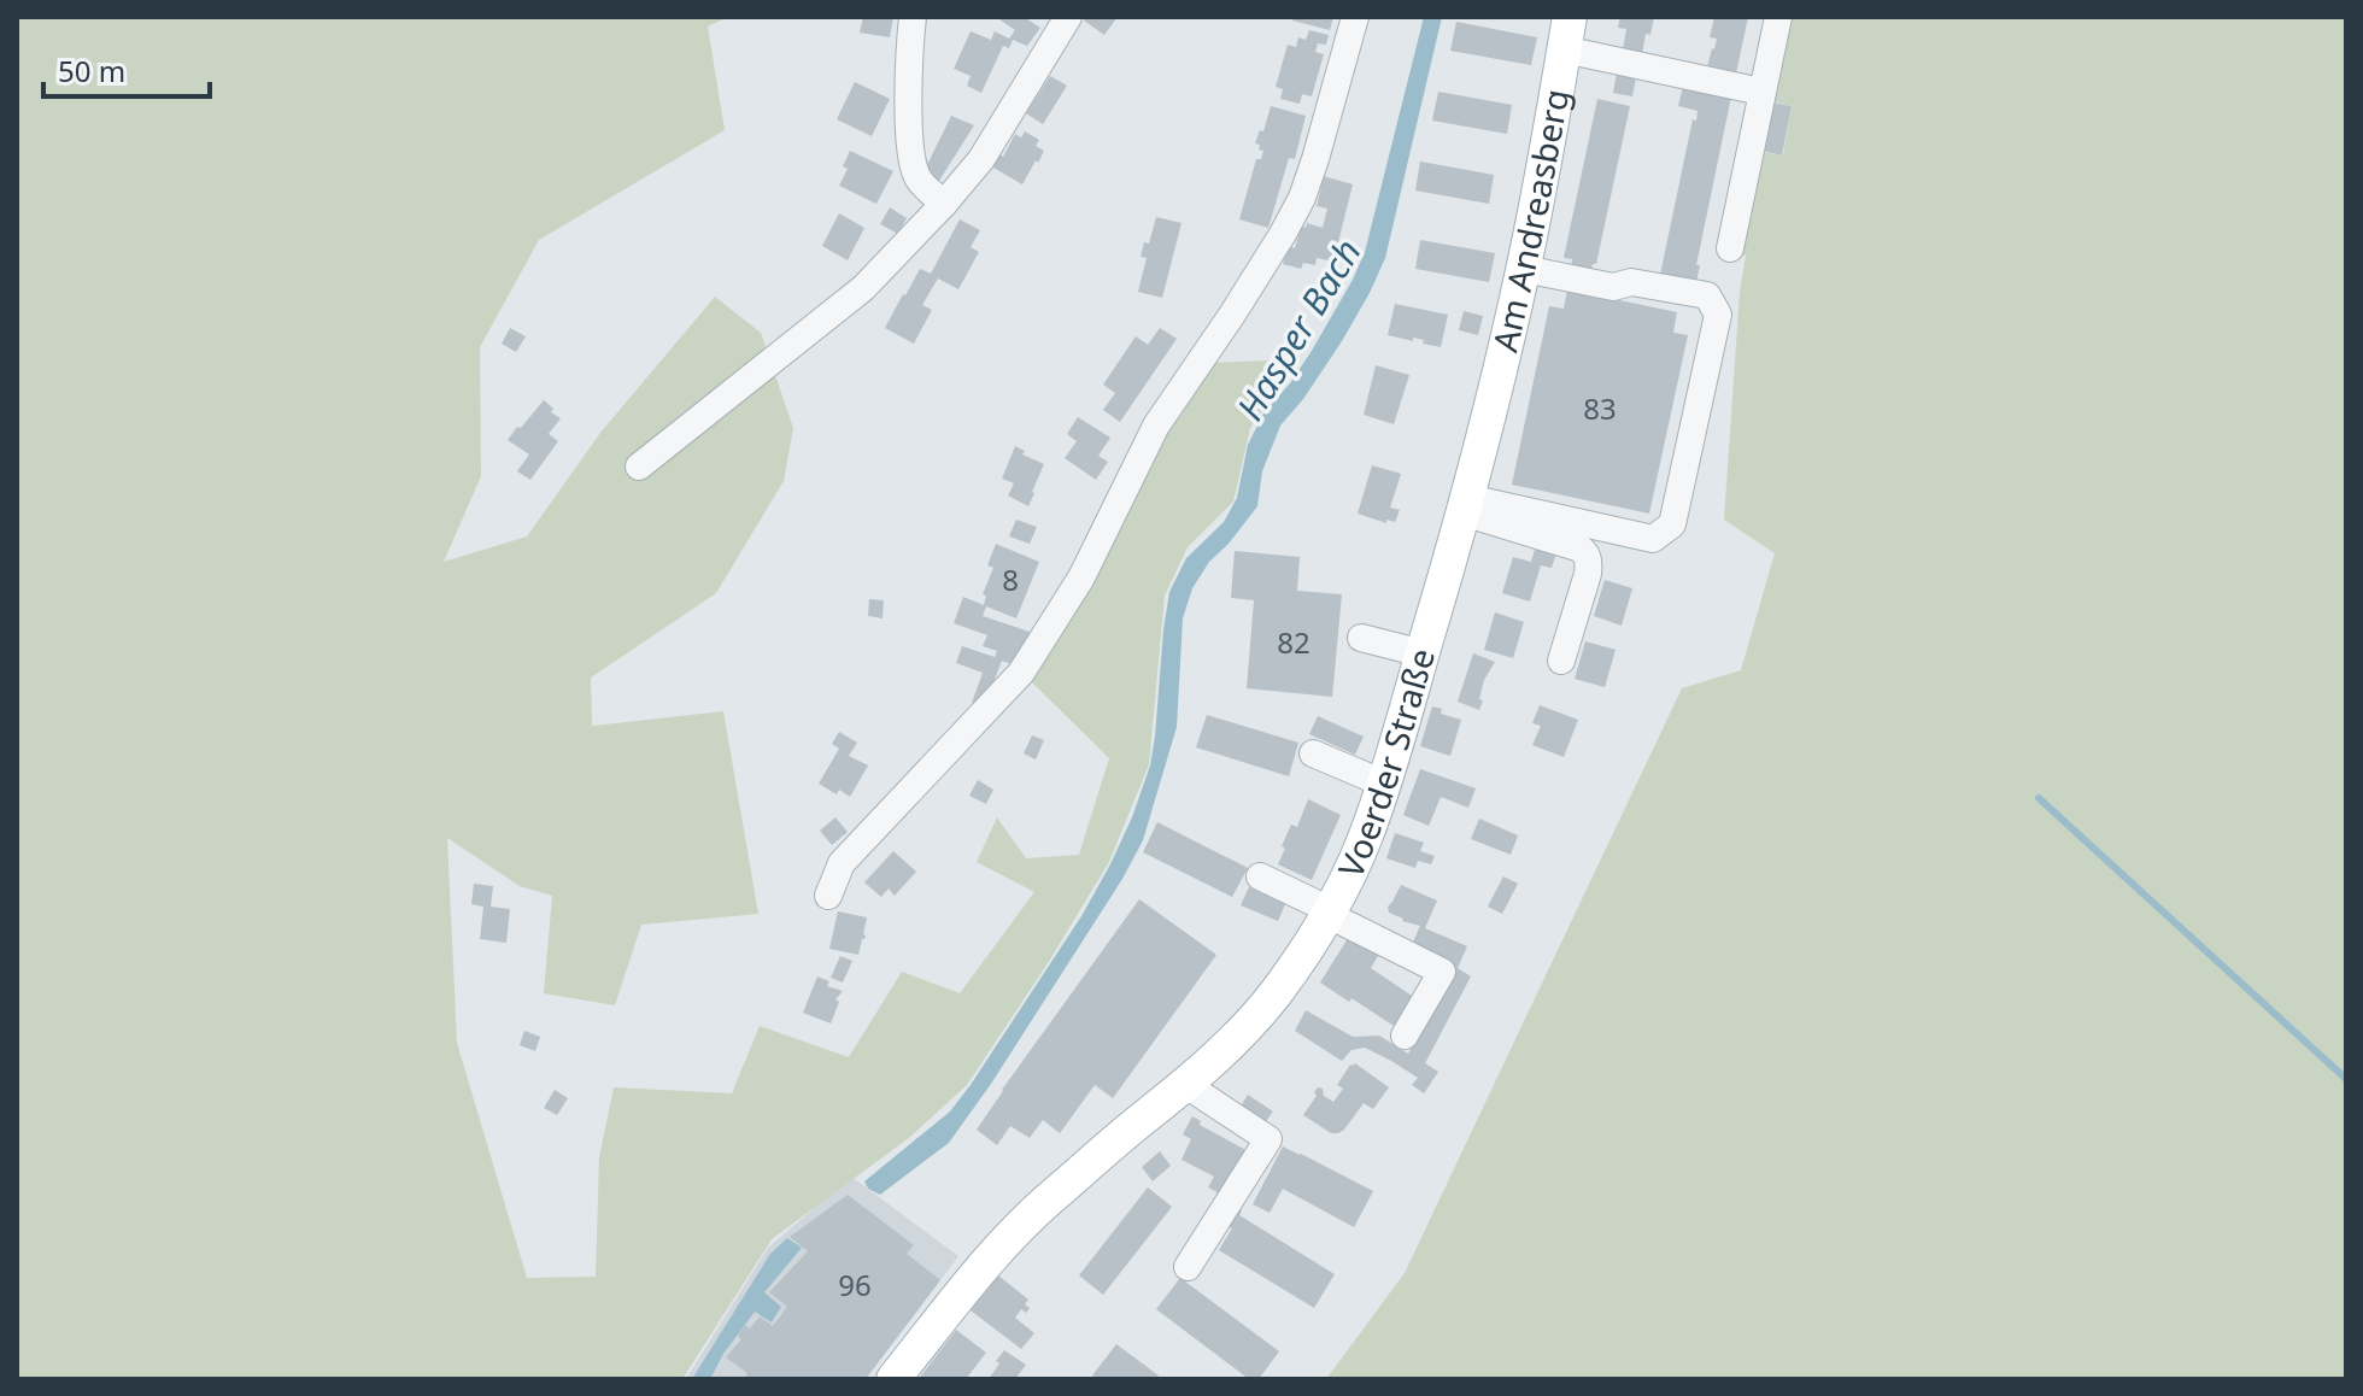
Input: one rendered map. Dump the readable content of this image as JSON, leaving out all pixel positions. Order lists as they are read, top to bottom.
{
  "streets": {
    "main road": ["Am Andreasberg", "Voerder Straße"]
  },
  "crossings": [
    ["Am Andreasberg", "Voerder Straße"]
  ],
  "water": ["Hasper Bach"],
  "house_numbers": [
    "83",
    "8",
    "82",
    "96"
  ],
  "scale_bar": "50 m"
}
